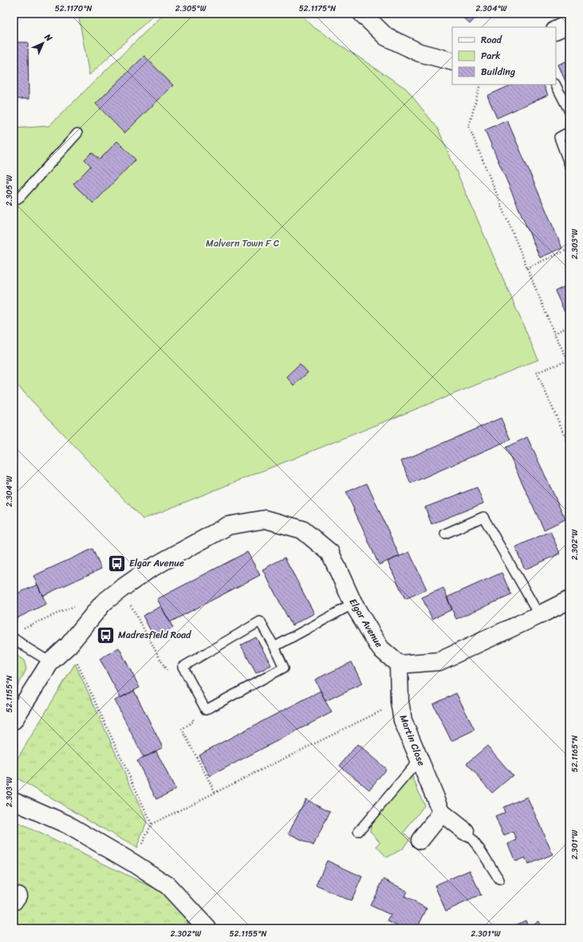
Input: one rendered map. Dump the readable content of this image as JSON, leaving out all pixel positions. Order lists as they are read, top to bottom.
{
  "streets": {
    "street": ["Elgar Avenue", "Martin Close"]
  },
  "crossings": [
    ["Elgar Avenue", "Martin Close"]
  ],
  "parks": ["Malvern Town F C"],
  "places": {
    "bus stop": ["Elgar Avenue", "Madresfield Road"]
  },
  "legend": ["Road", "Park", "Building"],
  "north": "top right",
  "coordinates": [
    "52.1170°N",
    "2.305°W",
    "52.1175°N",
    "2.304°W",
    "2.303°W",
    "2.302°W",
    "52.1155°N",
    "52.1165°N",
    "2.301°W"
  ]
}
